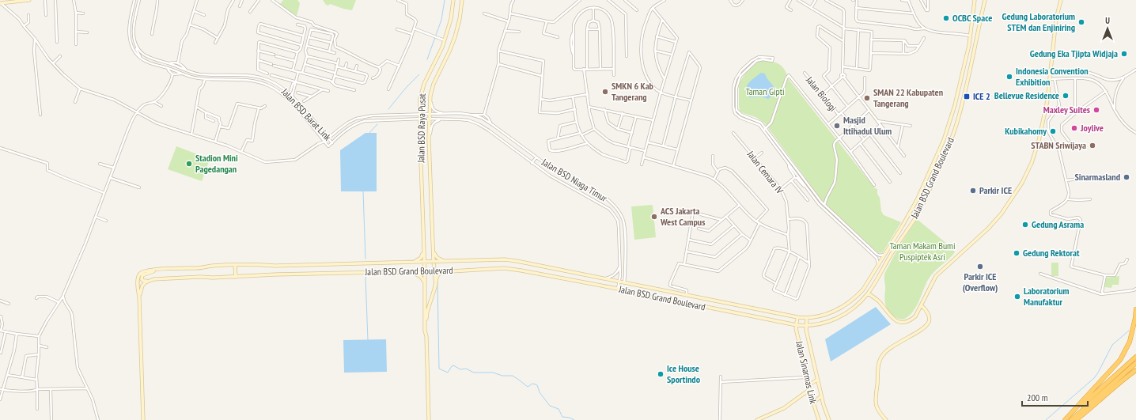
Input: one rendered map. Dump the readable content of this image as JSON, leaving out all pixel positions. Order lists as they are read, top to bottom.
{
  "streets": {
    "main road": ["Jalan BSD Raya Pusat", "Jalan BSD Grand Boulevard", "Jalan Sinarmas Link"],
    "street": [
      "Jalan Biologi",
      "Jalan BSD Barat Link",
      "Jalan Cemara IV",
      "Jalan BSD Niaga Timur"
    ]
  },
  "crossings": [
    ["Jalan BSD Barat Link", "Jalan BSD Niaga Timur"],
    ["Jalan BSD Raya Pusat", "Jalan BSD Grand Boulevard"],
    ["Jalan BSD Raya Pusat", "Jalan BSD Niaga Timur"],
    ["Jalan BSD Grand Boulevard", "Jalan BSD Niaga Timur"],
    ["Jalan BSD Grand Boulevard", "Jalan Sinarmas Link"]
  ],
  "parks": ["Taman Gipti", "Taman Makam Bumi Puspiptek Asri"],
  "places": {
    "other": [
      "OCBC Space",
      "Gedung Laboratorium STEM dan Enjiniring",
      "Gedung Eka Tjipta Widjaja",
      "Indonesia Convention Exhibition",
      "SMKN 6 Kab Tangerang",
      "Bellevue Residence",
      "SMAN 22 Kabupaten Tangerang",
      "Maxley Suites",
      "Masjid Ittihadul Ulum",
      "Joylive",
      "Kubikahomy",
      "STABN Sriwijaya",
      "Stadion Mini Pagedangan",
      "Sinarmasland",
      "Parkir ICE",
      "ACS Jakarta West Campus",
      "Gedung Asrama",
      "Gedung Rektorat",
      "Parkir ICE (Overflow)",
      "Laboratorium Manufaktur",
      "Ice House Sportindo"
    ],
    "transit": ["ICE 2"]
  },
  "scale_bar": "200 m",
  "north": "top"
}
